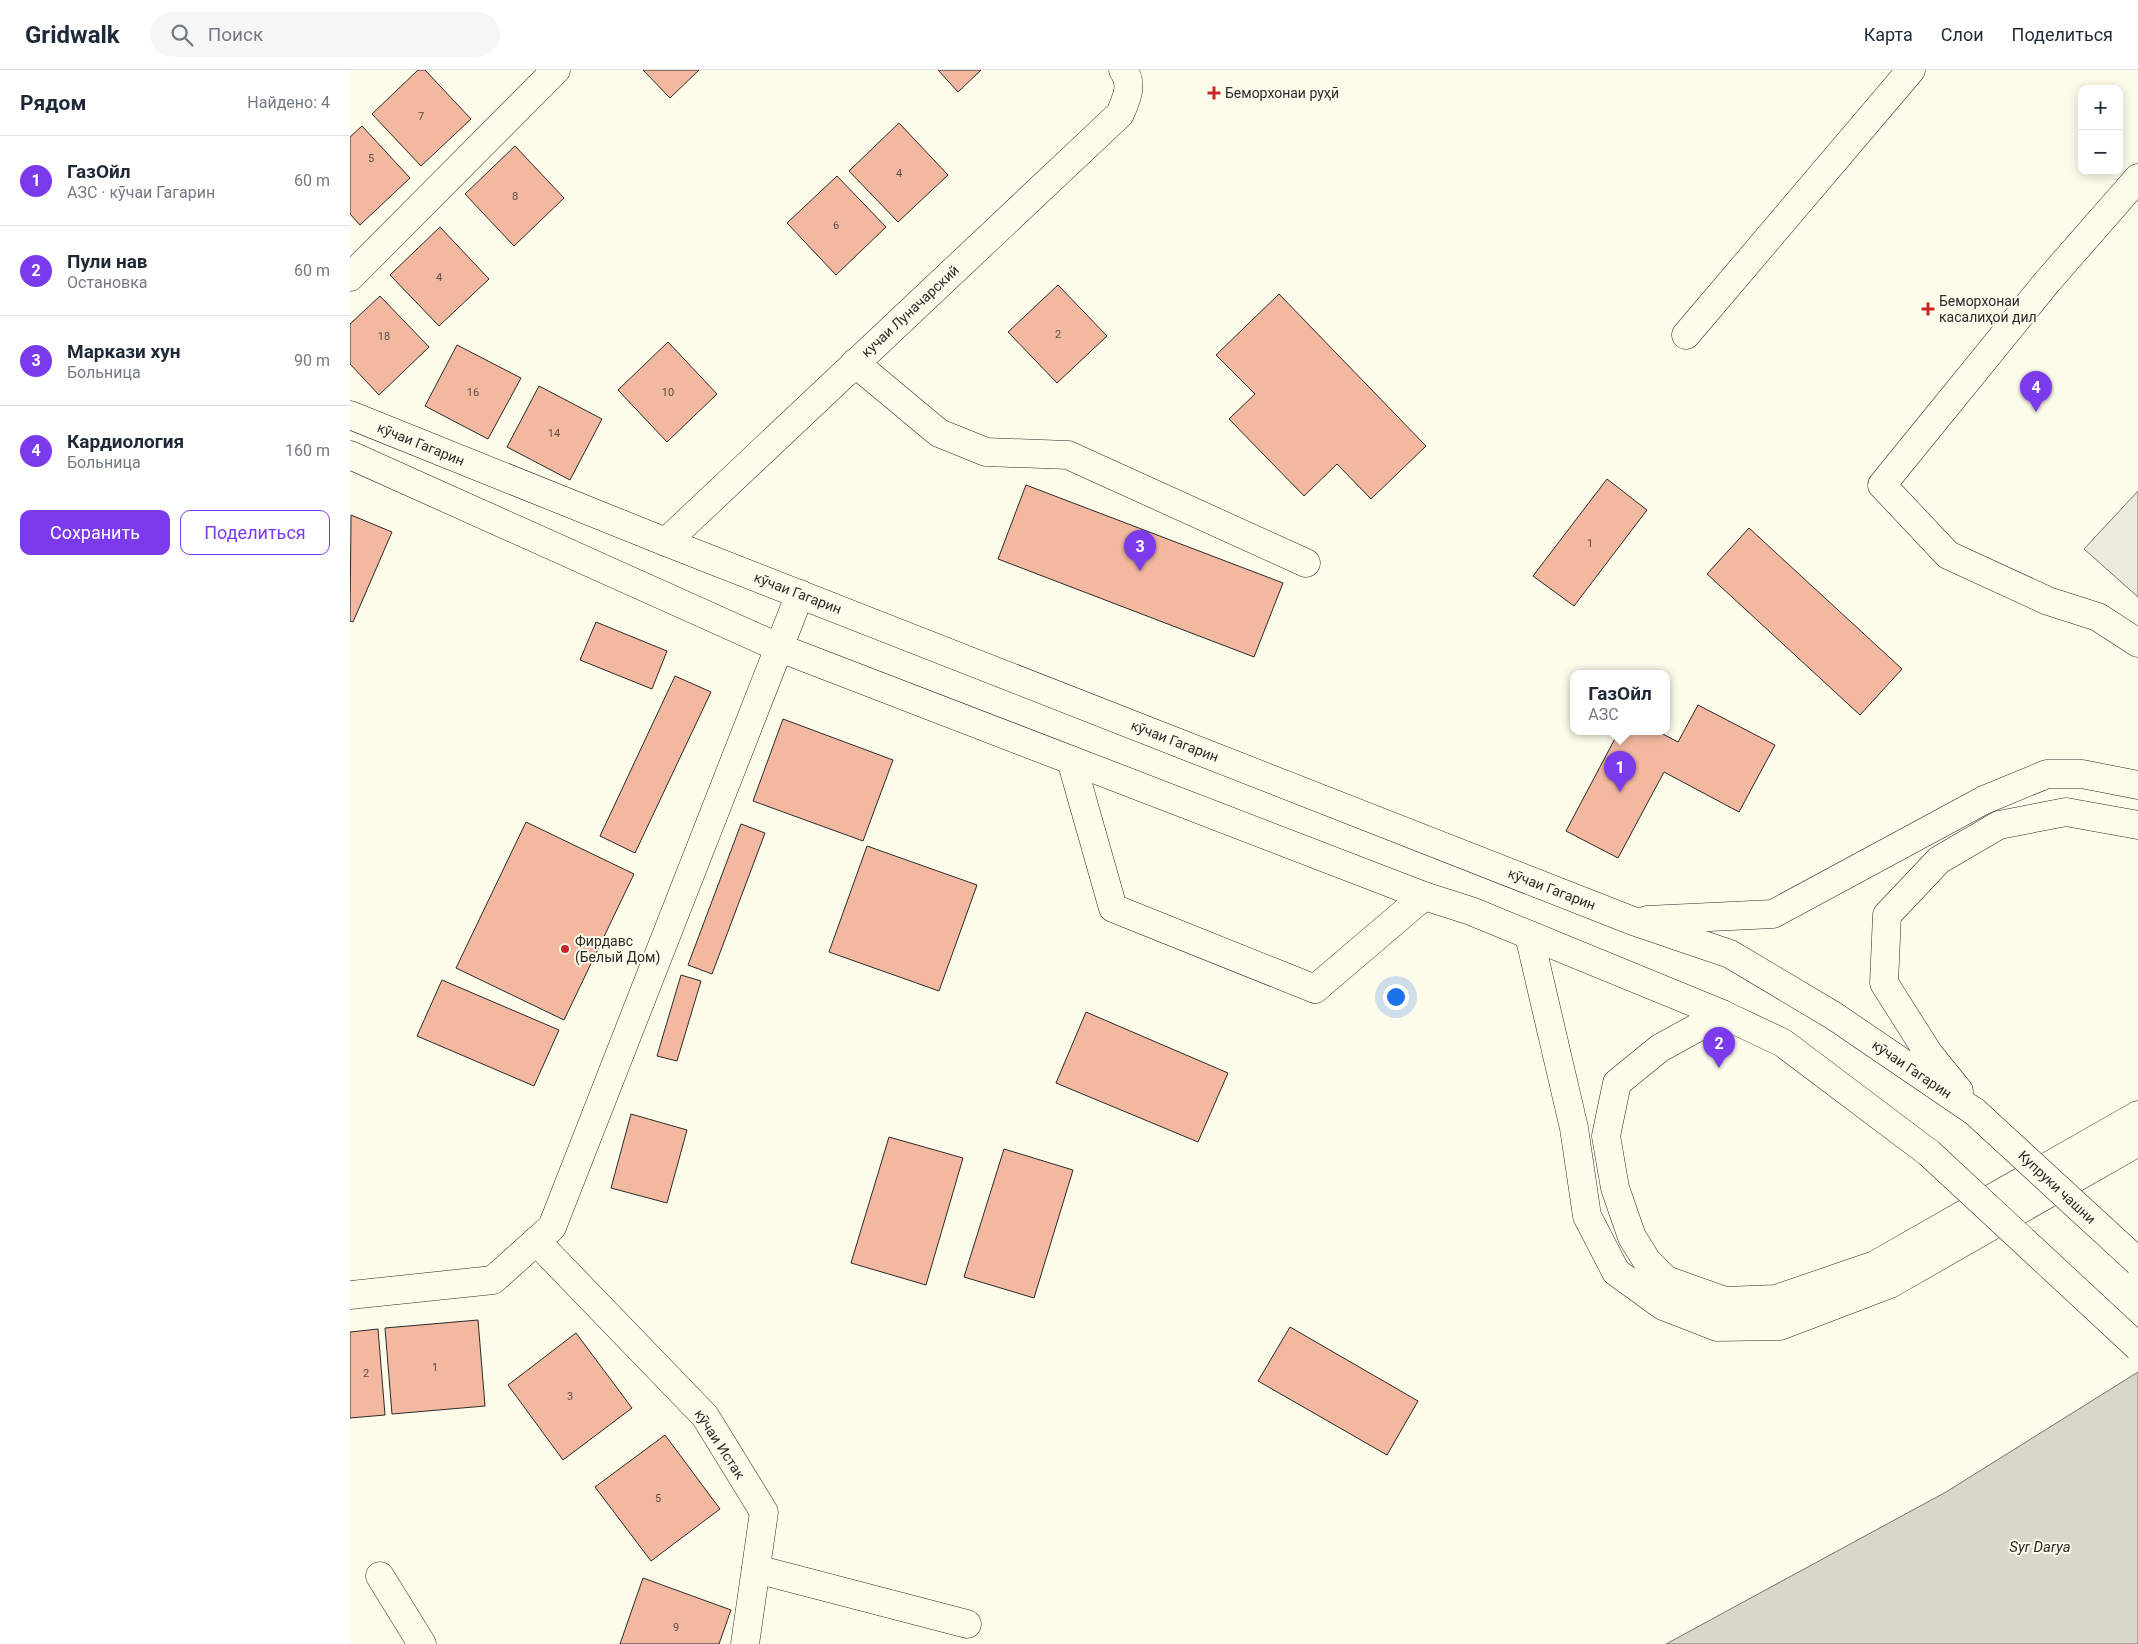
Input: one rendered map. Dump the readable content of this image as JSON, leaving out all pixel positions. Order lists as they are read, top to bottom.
{
  "streets": {
    "main road": [
      "кучаи Луначарский",
      "кӯчаи Гагарин",
      "Купруки чашни",
      "кӯчаи Истак"
    ]
  },
  "crossings": [
    ["кучаи Луначарский", "кӯчаи Гагарин"],
    ["кӯчаи Гагарин", "Купруки чашни"]
  ],
  "water": ["Syr Darya"],
  "places": {
    "health": ["Беморхонаи руҳӣ", "Беморхонаи касалиҳои дил"],
    "other": ["Фирдавс (Белый Дом)"]
  },
  "house_numbers": [
    "7",
    "5",
    "4",
    "8",
    "6",
    "4",
    "2",
    "18",
    "16",
    "10",
    "14",
    "1",
    "1",
    "2",
    "3",
    "5",
    "9"
  ],
  "page": {
    "header": "Gridwalk",
    "search": "Поиск",
    "nav": ["Карта", "Слои", "Поделиться"],
    "heading": ["Рядом", "Найдено: 4"],
    "map_buttons": ["+", "−"],
    "list": [
      {
        "mark": "1",
        "name": "ГазОйл",
        "note": "АЗС · кӯчаи Гагарин",
        "value": "60 m"
      },
      {
        "mark": "2",
        "name": "Пули нав",
        "note": "Остановка",
        "value": "60 m"
      },
      {
        "mark": "3",
        "name": "Маркази хун",
        "note": "Больница",
        "value": "90 m"
      },
      {
        "mark": "4",
        "name": "Кардиология",
        "note": "Больница",
        "value": "160 m"
      }
    ],
    "pins": [
      "4",
      "3",
      "1",
      "2"
    ],
    "buttons": ["Сохранить", "Поделиться"],
    "popup": ["ГазОйл", "АЗС"]
  }
}
